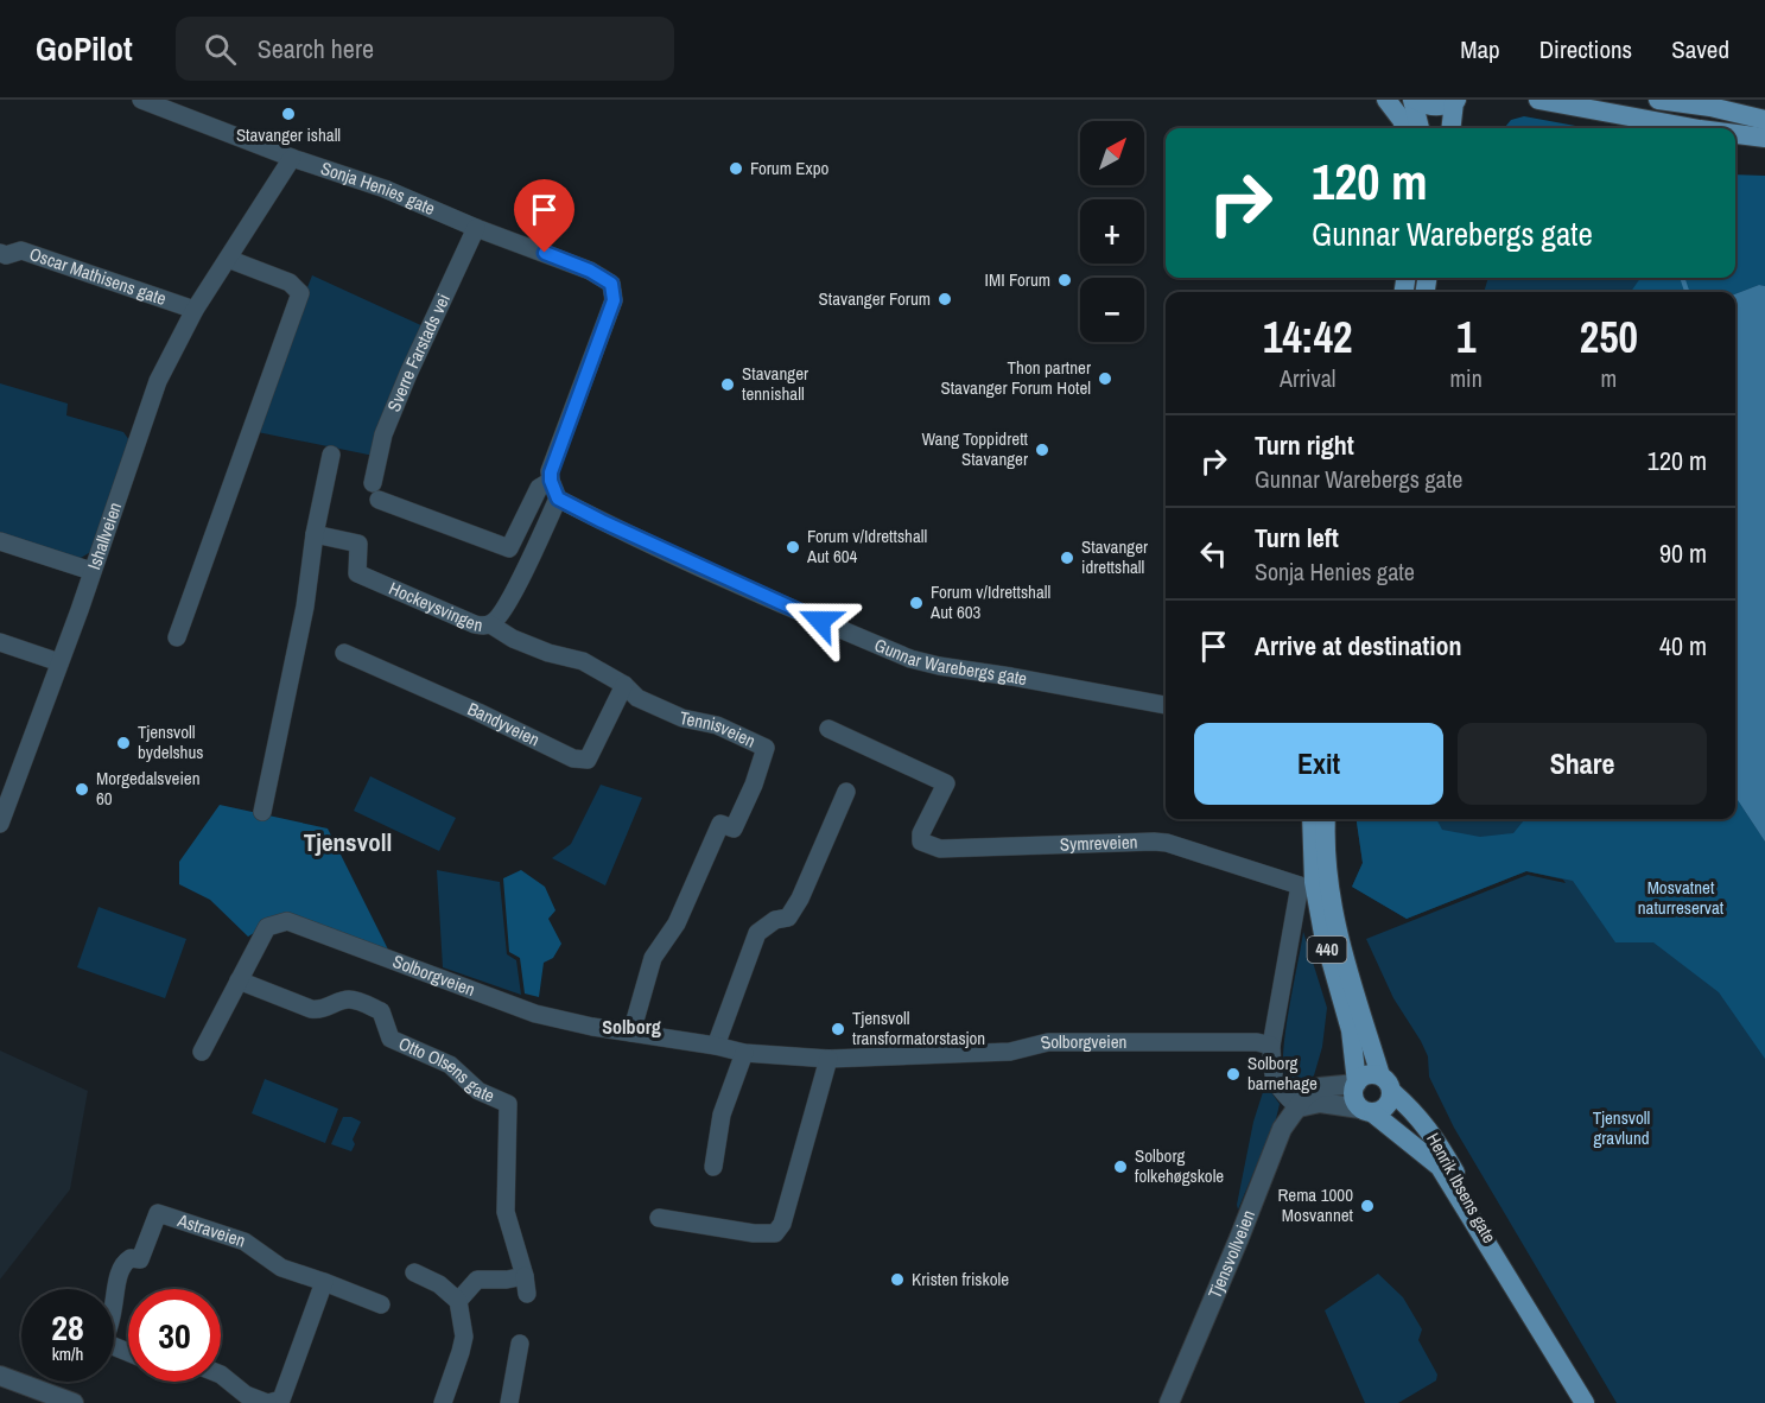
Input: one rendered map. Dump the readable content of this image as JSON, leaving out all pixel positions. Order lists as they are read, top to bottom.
{
  "streets": {
    "main road": ["440", "Henrik Ibsens gate"],
    "street": [
      "Sonja Henies gate",
      "Oscar Mathisens gate",
      "Sverre Farstads vei",
      "Ishallveien",
      "Hockeysvingen",
      "Gunnar Warebergs gate",
      "Bandyveien",
      "Tennisveien",
      "Symreveien",
      "Solborgveien",
      "Otto Olsens gate",
      "Astraveien",
      "Tjensvollveien"
    ]
  },
  "crossings": [
    ["Sonja Henies gate", "Sverre Farstads vei"],
    ["Sonja Henies gate", "Ishallveien"],
    ["Oscar Mathisens gate", "Ishallveien"],
    ["Hockeysvingen", "Gunnar Warebergs gate"],
    ["Hockeysvingen", "Tennisveien"],
    ["Bandyveien", "Tennisveien"],
    ["Tennisveien", "Solborgveien"],
    ["Symreveien", "Solborgveien"],
    ["440", "Henrik Ibsens gate"],
    ["440", "Tjensvollveien"],
    ["Solborgveien", "Otto Olsens gate"],
    ["Henrik Ibsens gate", "Tjensvollveien"]
  ],
  "districts": ["Tjensvoll", "Solborg"],
  "parks": ["Mosvatnet naturreservat", "Tjensvoll gravlund"],
  "places": [
    "Stavanger ishall",
    "Forum Expo",
    "IMI Forum",
    "Stavanger Forum",
    "Thon partner Stavanger Forum Hotel",
    "Stavanger tennishall",
    "Wang Toppidrett Stavanger",
    "Forum v/Idrettshall Aut 604",
    "Stavanger idrettshall",
    "Forum v/Idrettshall Aut 603",
    "Tjensvoll bydelshus",
    "Morgedalsveien 60",
    "Tjensvoll transformatorstasjon",
    "Solborg barnehage",
    "Solborg folkehøgskole",
    "Rema 1000 Mosvannet",
    "Kristen friskole"
  ],
  "north": "top right",
  "page": {
    "header": "GoPilot",
    "search": "Search here",
    "nav": ["Map", "Directions", "Saved"],
    "map_buttons": ["+", "−"],
    "turn": ["120 m", "Gunnar Warebergs gate"],
    "eta": [
      "14:42",
      "Arrival",
      "1",
      "min",
      "250",
      "m"
    ],
    "list": [
      {
        "name": "Turn right",
        "note": "Gunnar Warebergs gate",
        "value": "120 m"
      },
      {
        "name": "Turn left",
        "note": "Sonja Henies gate",
        "value": "90 m"
      },
      {
        "name": "Arrive at destination",
        "value": "40 m"
      }
    ],
    "buttons": ["Exit", "Share"],
    "speed": "28 km/h",
    "limit": "30"
  }
}
